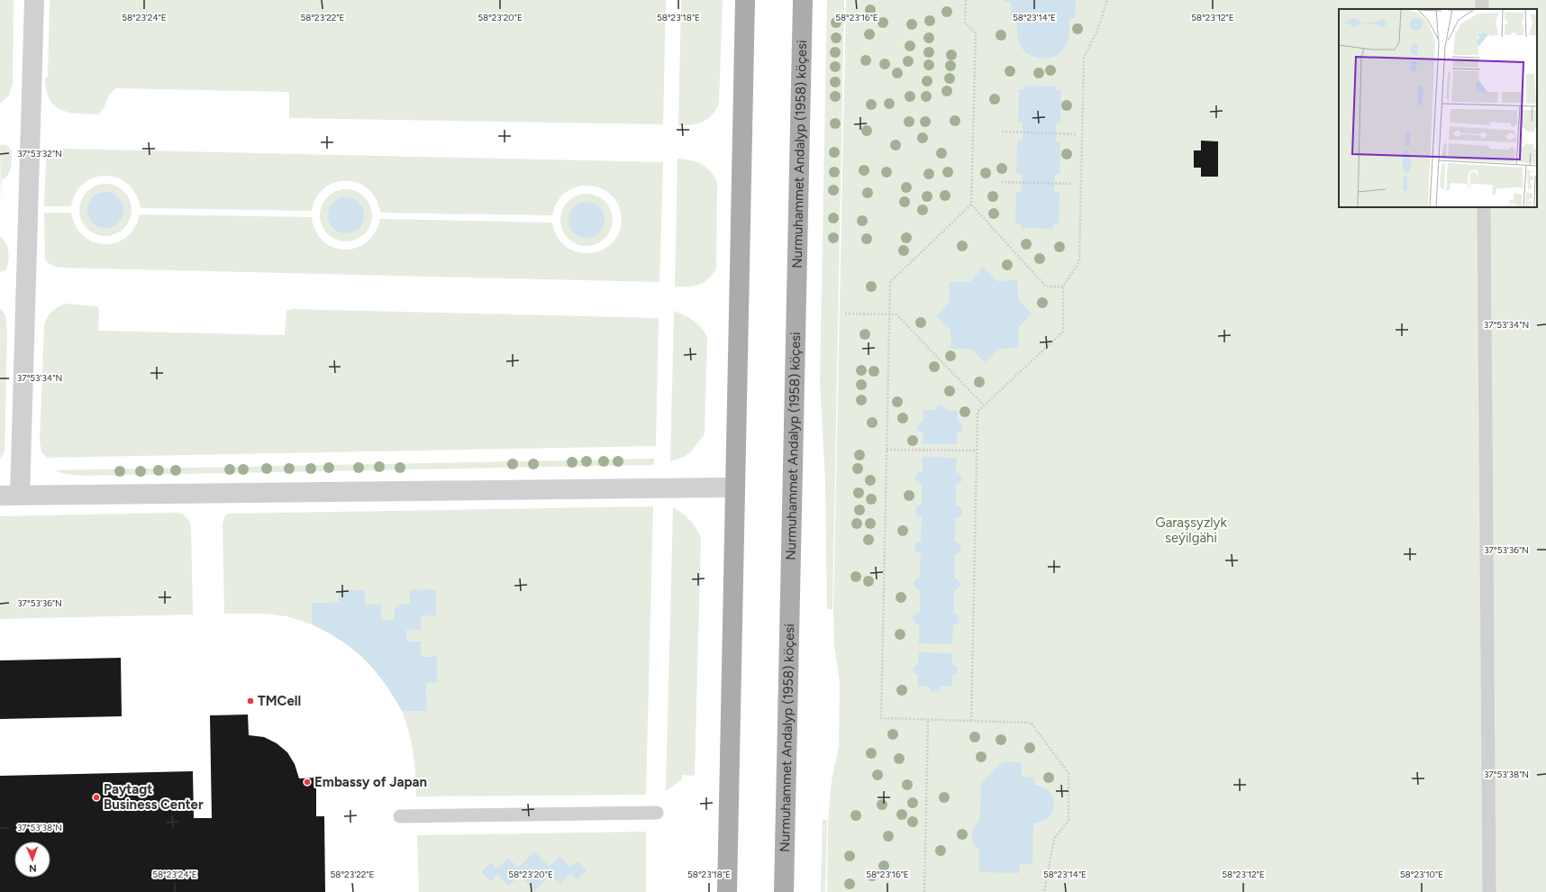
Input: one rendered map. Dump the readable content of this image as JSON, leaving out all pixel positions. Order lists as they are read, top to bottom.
{
  "streets": {
    "main road": ["Nurmuhammet Andalyp (1958) köçesi"]
  },
  "parks": ["Garaşsyzlyk seýilgähi"],
  "places": ["TMCell", "Embassy of Japan", "Paytagt Business Center"],
  "north": "bottom",
  "coordinates": [
    "58°23'24\"E",
    "58°23'22\"E",
    "58°23'20\"E",
    "58°23'18\"E",
    "58°23'16\"E",
    "58°23'14\"E",
    "58°23'12\"E",
    "37°53'32\"N",
    "37°53'34\"N",
    "37°53'36\"N",
    "37°53'38\"N",
    "58°23'10\"E"
  ]
}
